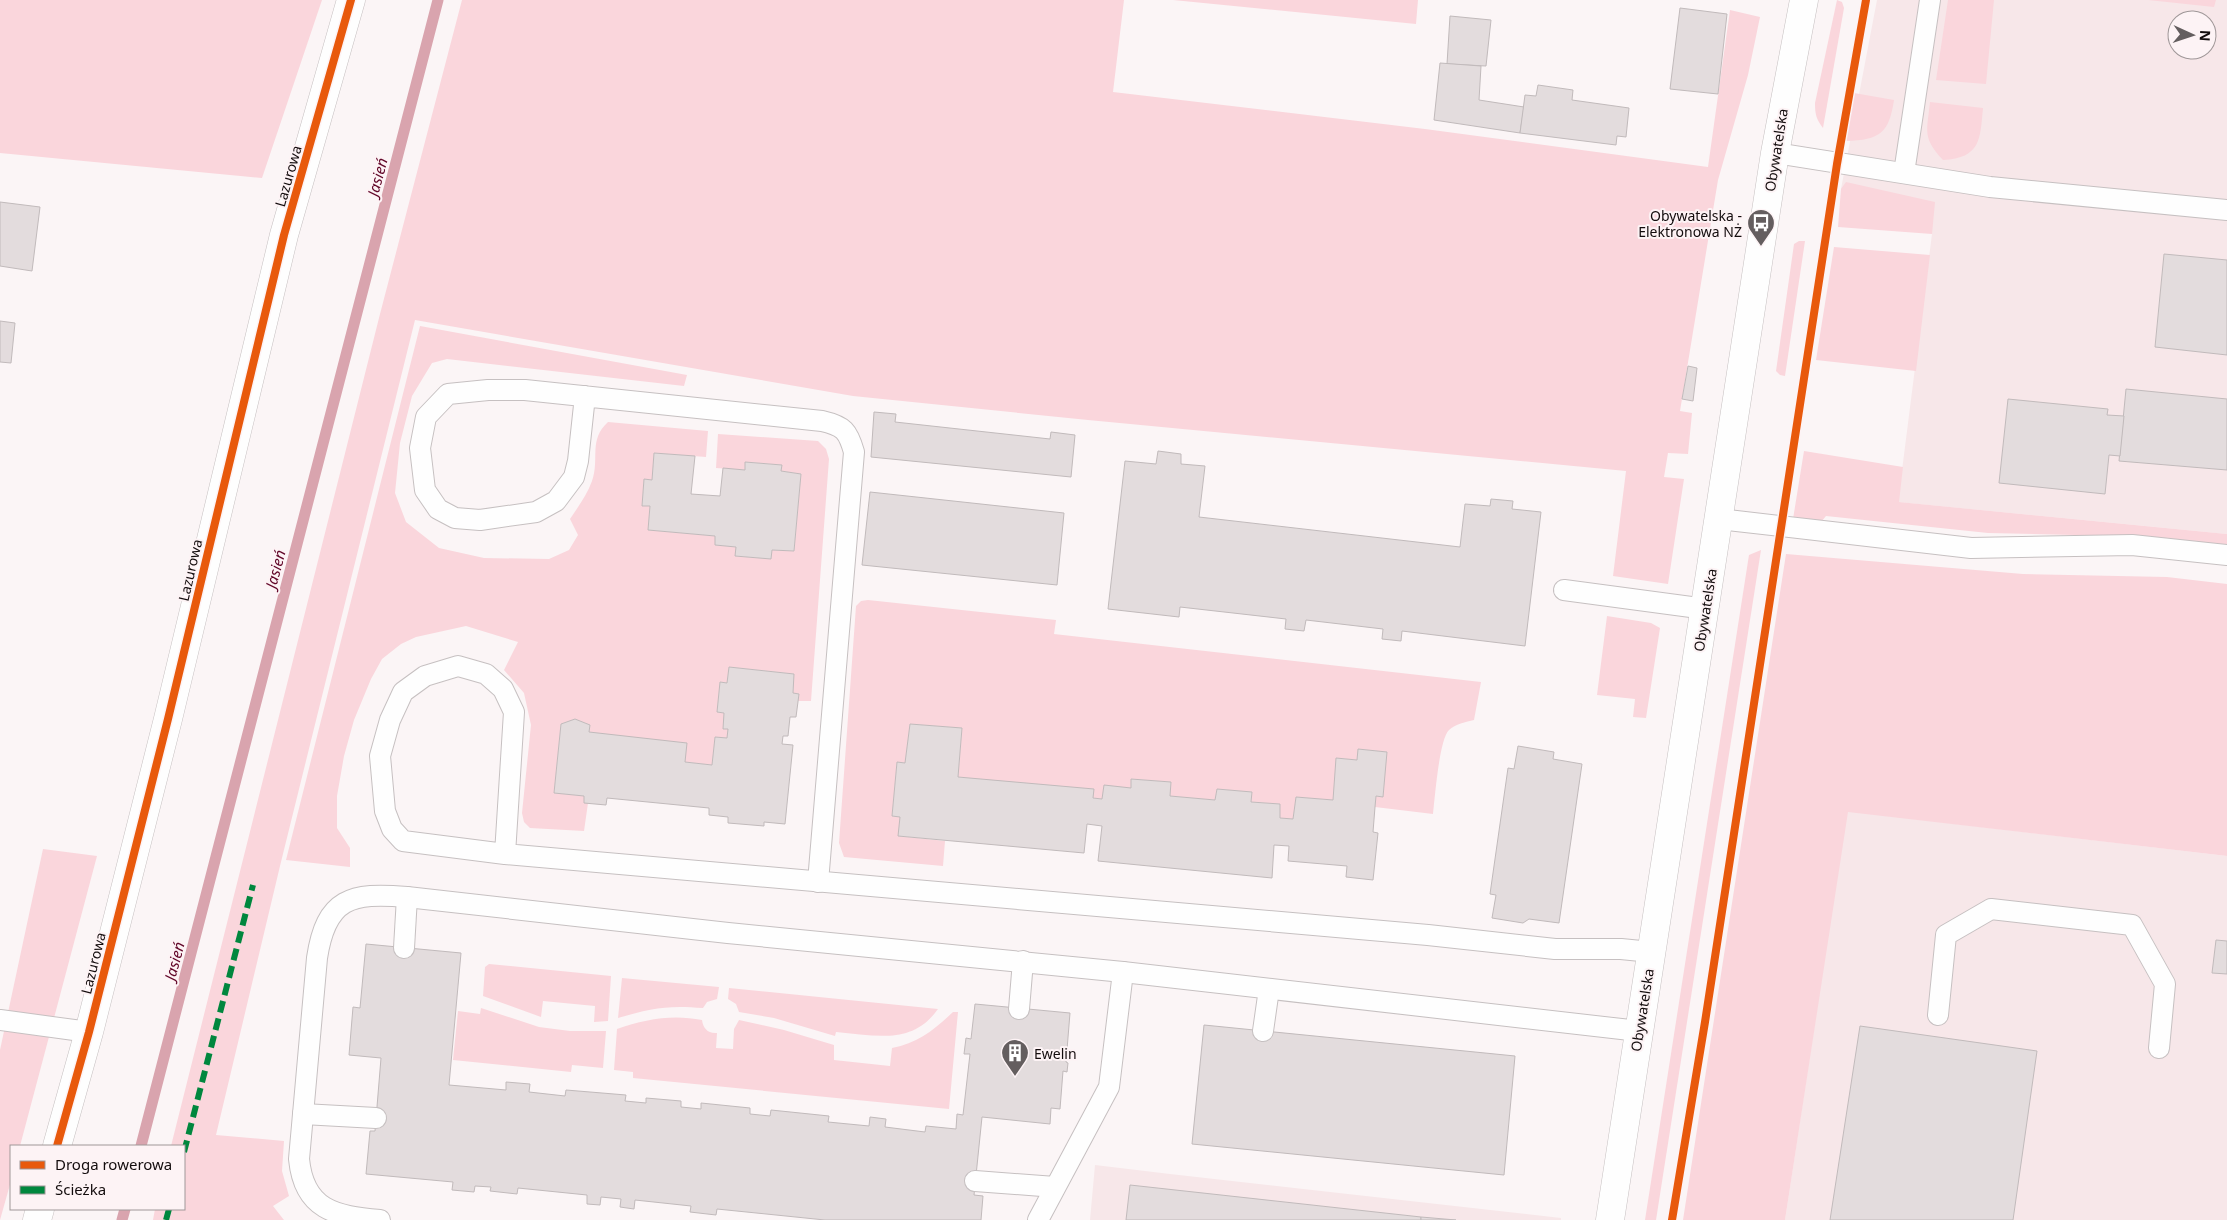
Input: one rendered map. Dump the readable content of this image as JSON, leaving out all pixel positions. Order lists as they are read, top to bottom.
{
  "streets": {
    "main road": ["Obywatelska", "Lazurowa"]
  },
  "water": ["Jasień"],
  "places": {
    "bus stop": ["Obywatelska - Elektronowa NŻ"],
    "building": ["Ewelin"]
  },
  "legend": ["Droga rowerowa", "Ścieżka"],
  "north": "right"
}
